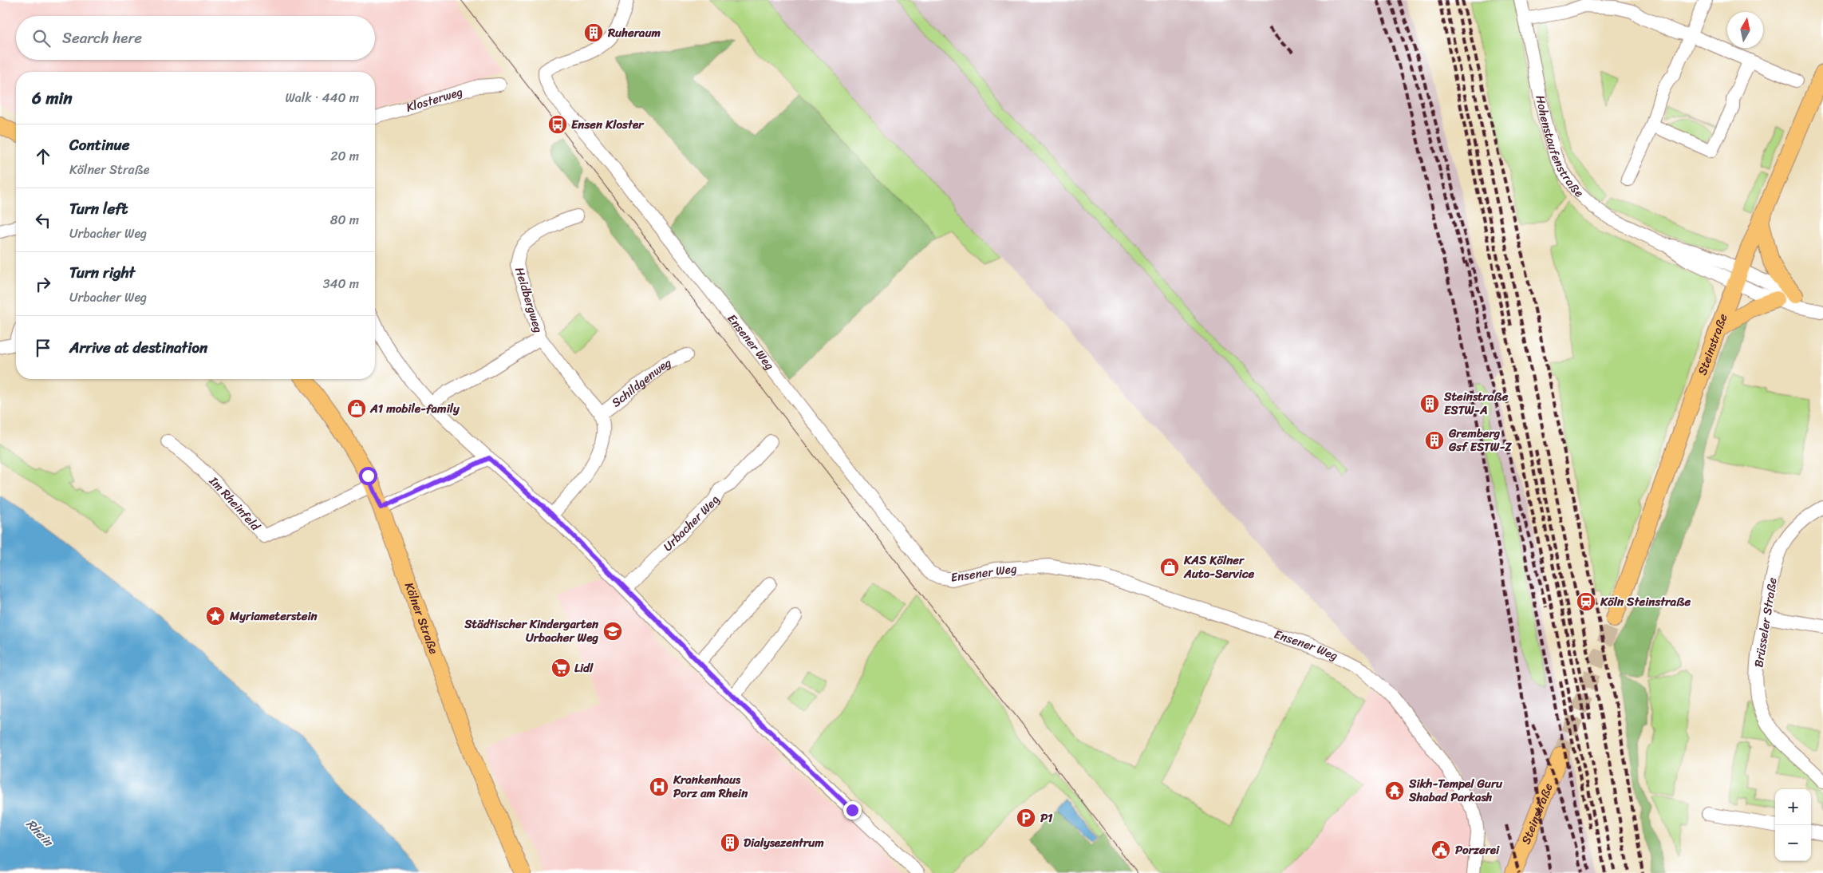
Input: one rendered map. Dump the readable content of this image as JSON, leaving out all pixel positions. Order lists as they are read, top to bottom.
{
  "streets": {
    "main road": ["Steinstraße", "Kölner Straße"],
    "street": [
      "Klosterweg",
      "Hohenstaufenstraße",
      "Heidbergweg",
      "Ensener Weg",
      "Schildgenweg",
      "Im Rheinfeld",
      "Urbacher Weg",
      "Brüsseler Straße"
    ]
  },
  "crossings": [
    ["Hohenstaufenstraße", "Steinstraße"],
    ["Heidbergweg", "Schildgenweg"],
    ["Im Rheinfeld", "Kölner Straße"]
  ],
  "water": ["Rhein"],
  "places": {
    "building": [
      "Ruheraum",
      "Steinstraße ESTW-A",
      "Gremberg Gsf ESTW-Z",
      "Dialysezentrum"
    ],
    "bus stop": ["Ensen Kloster"],
    "shop": ["A1 mobile-family", "KAS Kölner Auto-Service"],
    "station": ["Köln Steinstraße"],
    "place": ["Myriameterstein"],
    "school or university": ["Städtischer Kindergarten Urbacher Weg"],
    "supermarket": ["Lidl"],
    "hospital": ["Krankenhaus Porz am Rhein"],
    "temple": ["Sikh-Tempel Guru Shabad Parkash"],
    "parking": ["P1"],
    "public building": ["Porzerei"]
  },
  "north": "top",
  "page": {
    "search": "Search here",
    "heading": ["6 min", "Walk · 440 m"],
    "list": [
      ["Continue", "Kölner Straße", "20 m"],
      ["Turn left", "Urbacher Weg", "80 m"],
      ["Turn right", "Urbacher Weg", "340 m"],
      "Arrive at destination"
    ],
    "map_buttons": ["+", "−"]
  }
}
